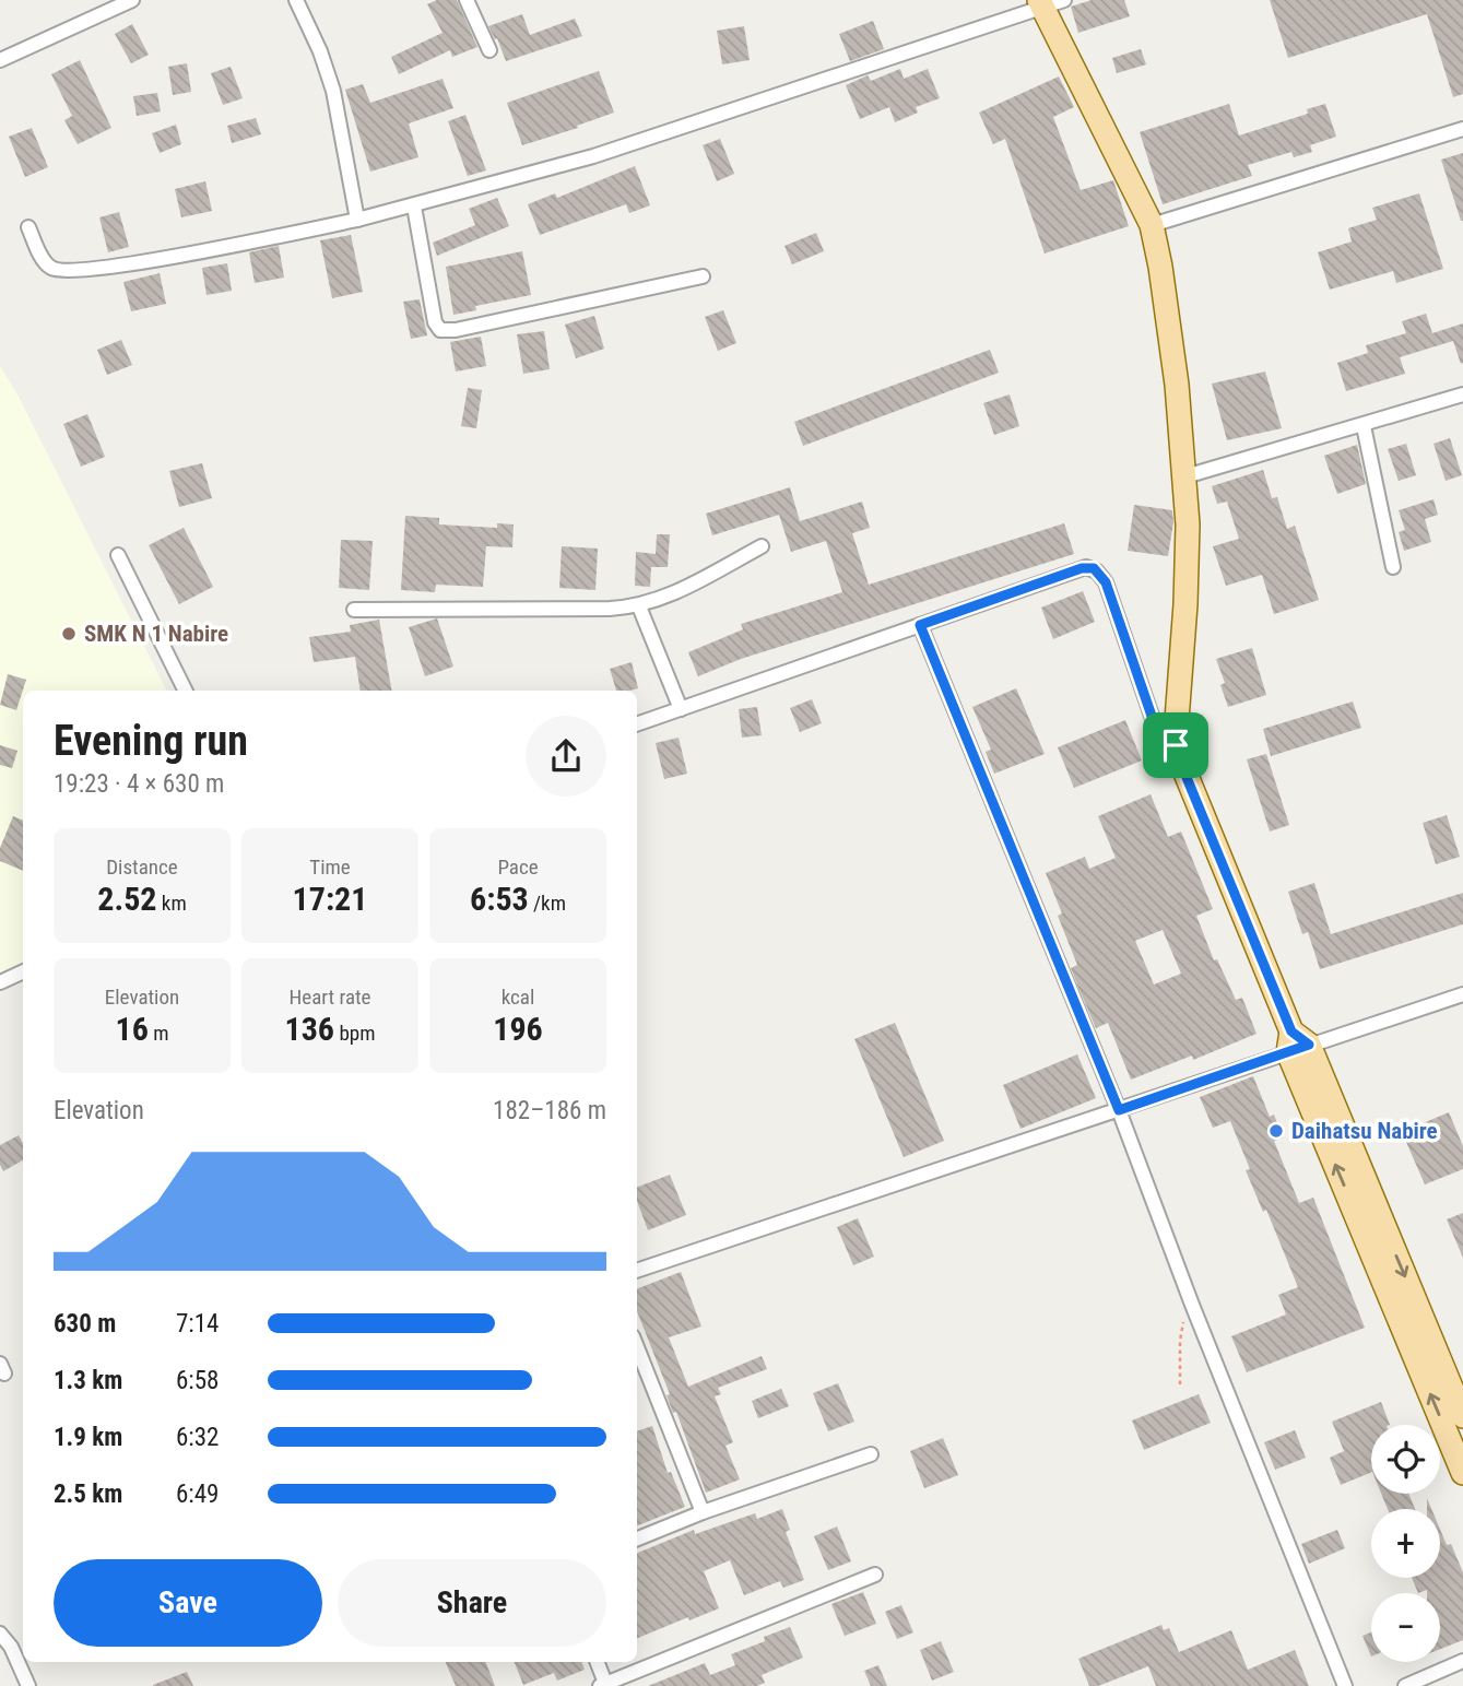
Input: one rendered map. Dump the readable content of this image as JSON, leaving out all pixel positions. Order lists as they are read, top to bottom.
{
  "places": ["SMK N 1 Nabire", "Daihatsu Nabire"],
  "page": {
    "heading": ["Evening run", "19:23 · 4 × 630 m"],
    "stats": [
      ["Distance", "2.52 km"],
      ["Time", "17:21"],
      ["Pace", "6:53 /km"],
      ["Elevation", "16 m"],
      ["Heart rate", "136 bpm"],
      ["kcal", "196"]
    ],
    "chart": ["Elevation", "182–186 m"],
    "list": [
      {
        "name": "630 m",
        "note": "7:14"
      },
      {
        "name": "1.3 km",
        "note": "6:58"
      },
      {
        "name": "1.9 km",
        "note": "6:32"
      },
      {
        "name": "2.5 km",
        "note": "6:49"
      }
    ],
    "map_buttons": ["+", "−"],
    "buttons": ["Save", "Share"]
  }
}
